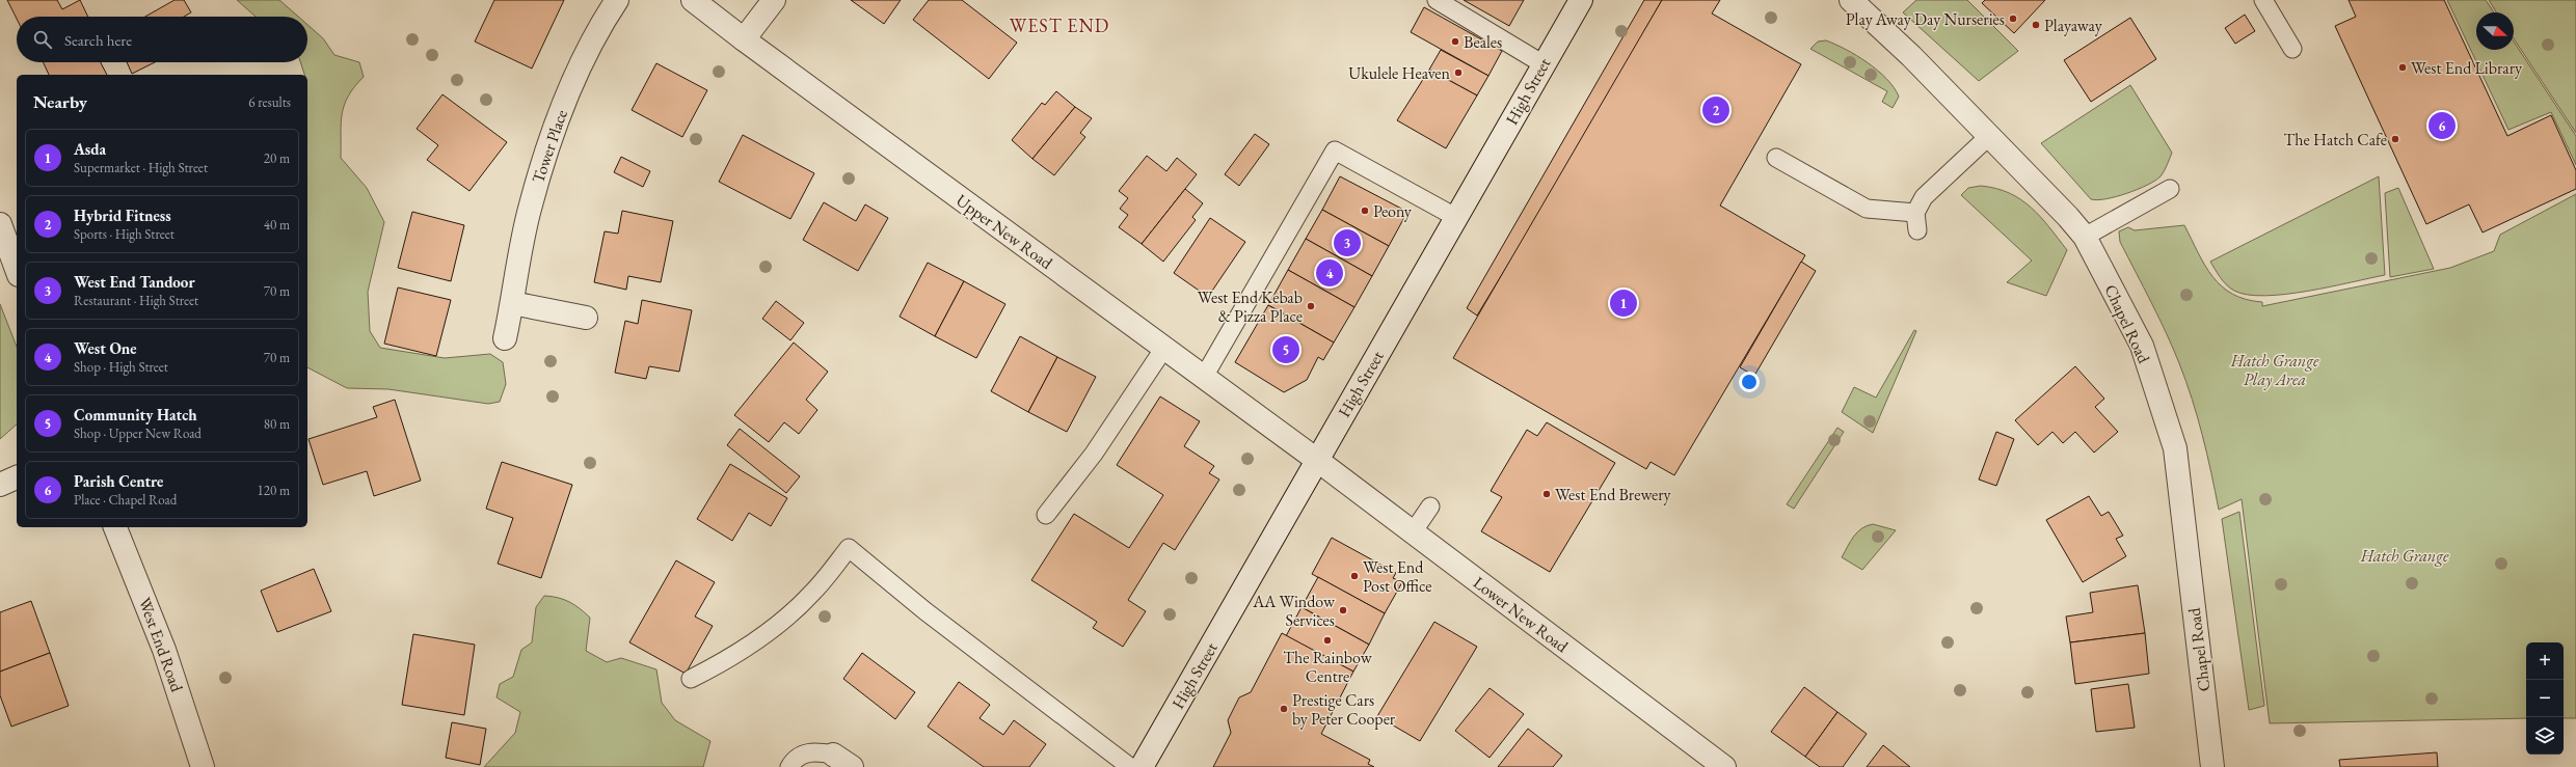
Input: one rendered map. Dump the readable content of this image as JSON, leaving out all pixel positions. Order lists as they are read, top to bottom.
{
  "streets": {
    "street": [
      "High Street",
      "Tower Place",
      "Upper New Road",
      "Chapel Road",
      "Lower New Road",
      "West End Road"
    ]
  },
  "crossings": [
    ["High Street", "Upper New Road"],
    ["High Street", "Lower New Road"],
    ["Upper New Road", "Lower New Road"]
  ],
  "districts": ["WEST END"],
  "parks": ["Hatch Grange Play Area", "Hatch Grange"],
  "places": [
    "Play Away Day Nurseries",
    "Playaway",
    "Beales",
    "West End Library",
    "Ukulele Heaven",
    "The Hatch Cafe",
    "Peony",
    "West End Kebab & Pizza Place",
    "West End Brewery",
    "West End Post Office",
    "AA Window Services",
    "The Rainbow Centre",
    "Prestige Cars by Peter Cooper"
  ],
  "north": "right",
  "page": {
    "search": "Search here",
    "heading": ["Nearby", "6 results"],
    "pins": [
      "2",
      "6",
      "3",
      "4",
      "1",
      "5"
    ],
    "list": [
      {
        "mark": "1",
        "name": "Asda",
        "note": "Supermarket · High Street",
        "value": "20 m"
      },
      {
        "mark": "2",
        "name": "Hybrid Fitness",
        "note": "Sports · High Street",
        "value": "40 m"
      },
      {
        "mark": "3",
        "name": "West End Tandoor",
        "note": "Restaurant · High Street",
        "value": "70 m"
      },
      {
        "mark": "4",
        "name": "West One",
        "note": "Shop · High Street",
        "value": "70 m"
      },
      {
        "mark": "5",
        "name": "Community Hatch",
        "note": "Shop · Upper New Road",
        "value": "80 m"
      },
      {
        "mark": "6",
        "name": "Parish Centre",
        "note": "Place · Chapel Road",
        "value": "120 m"
      }
    ],
    "map_buttons": ["+", "−"]
  }
}
